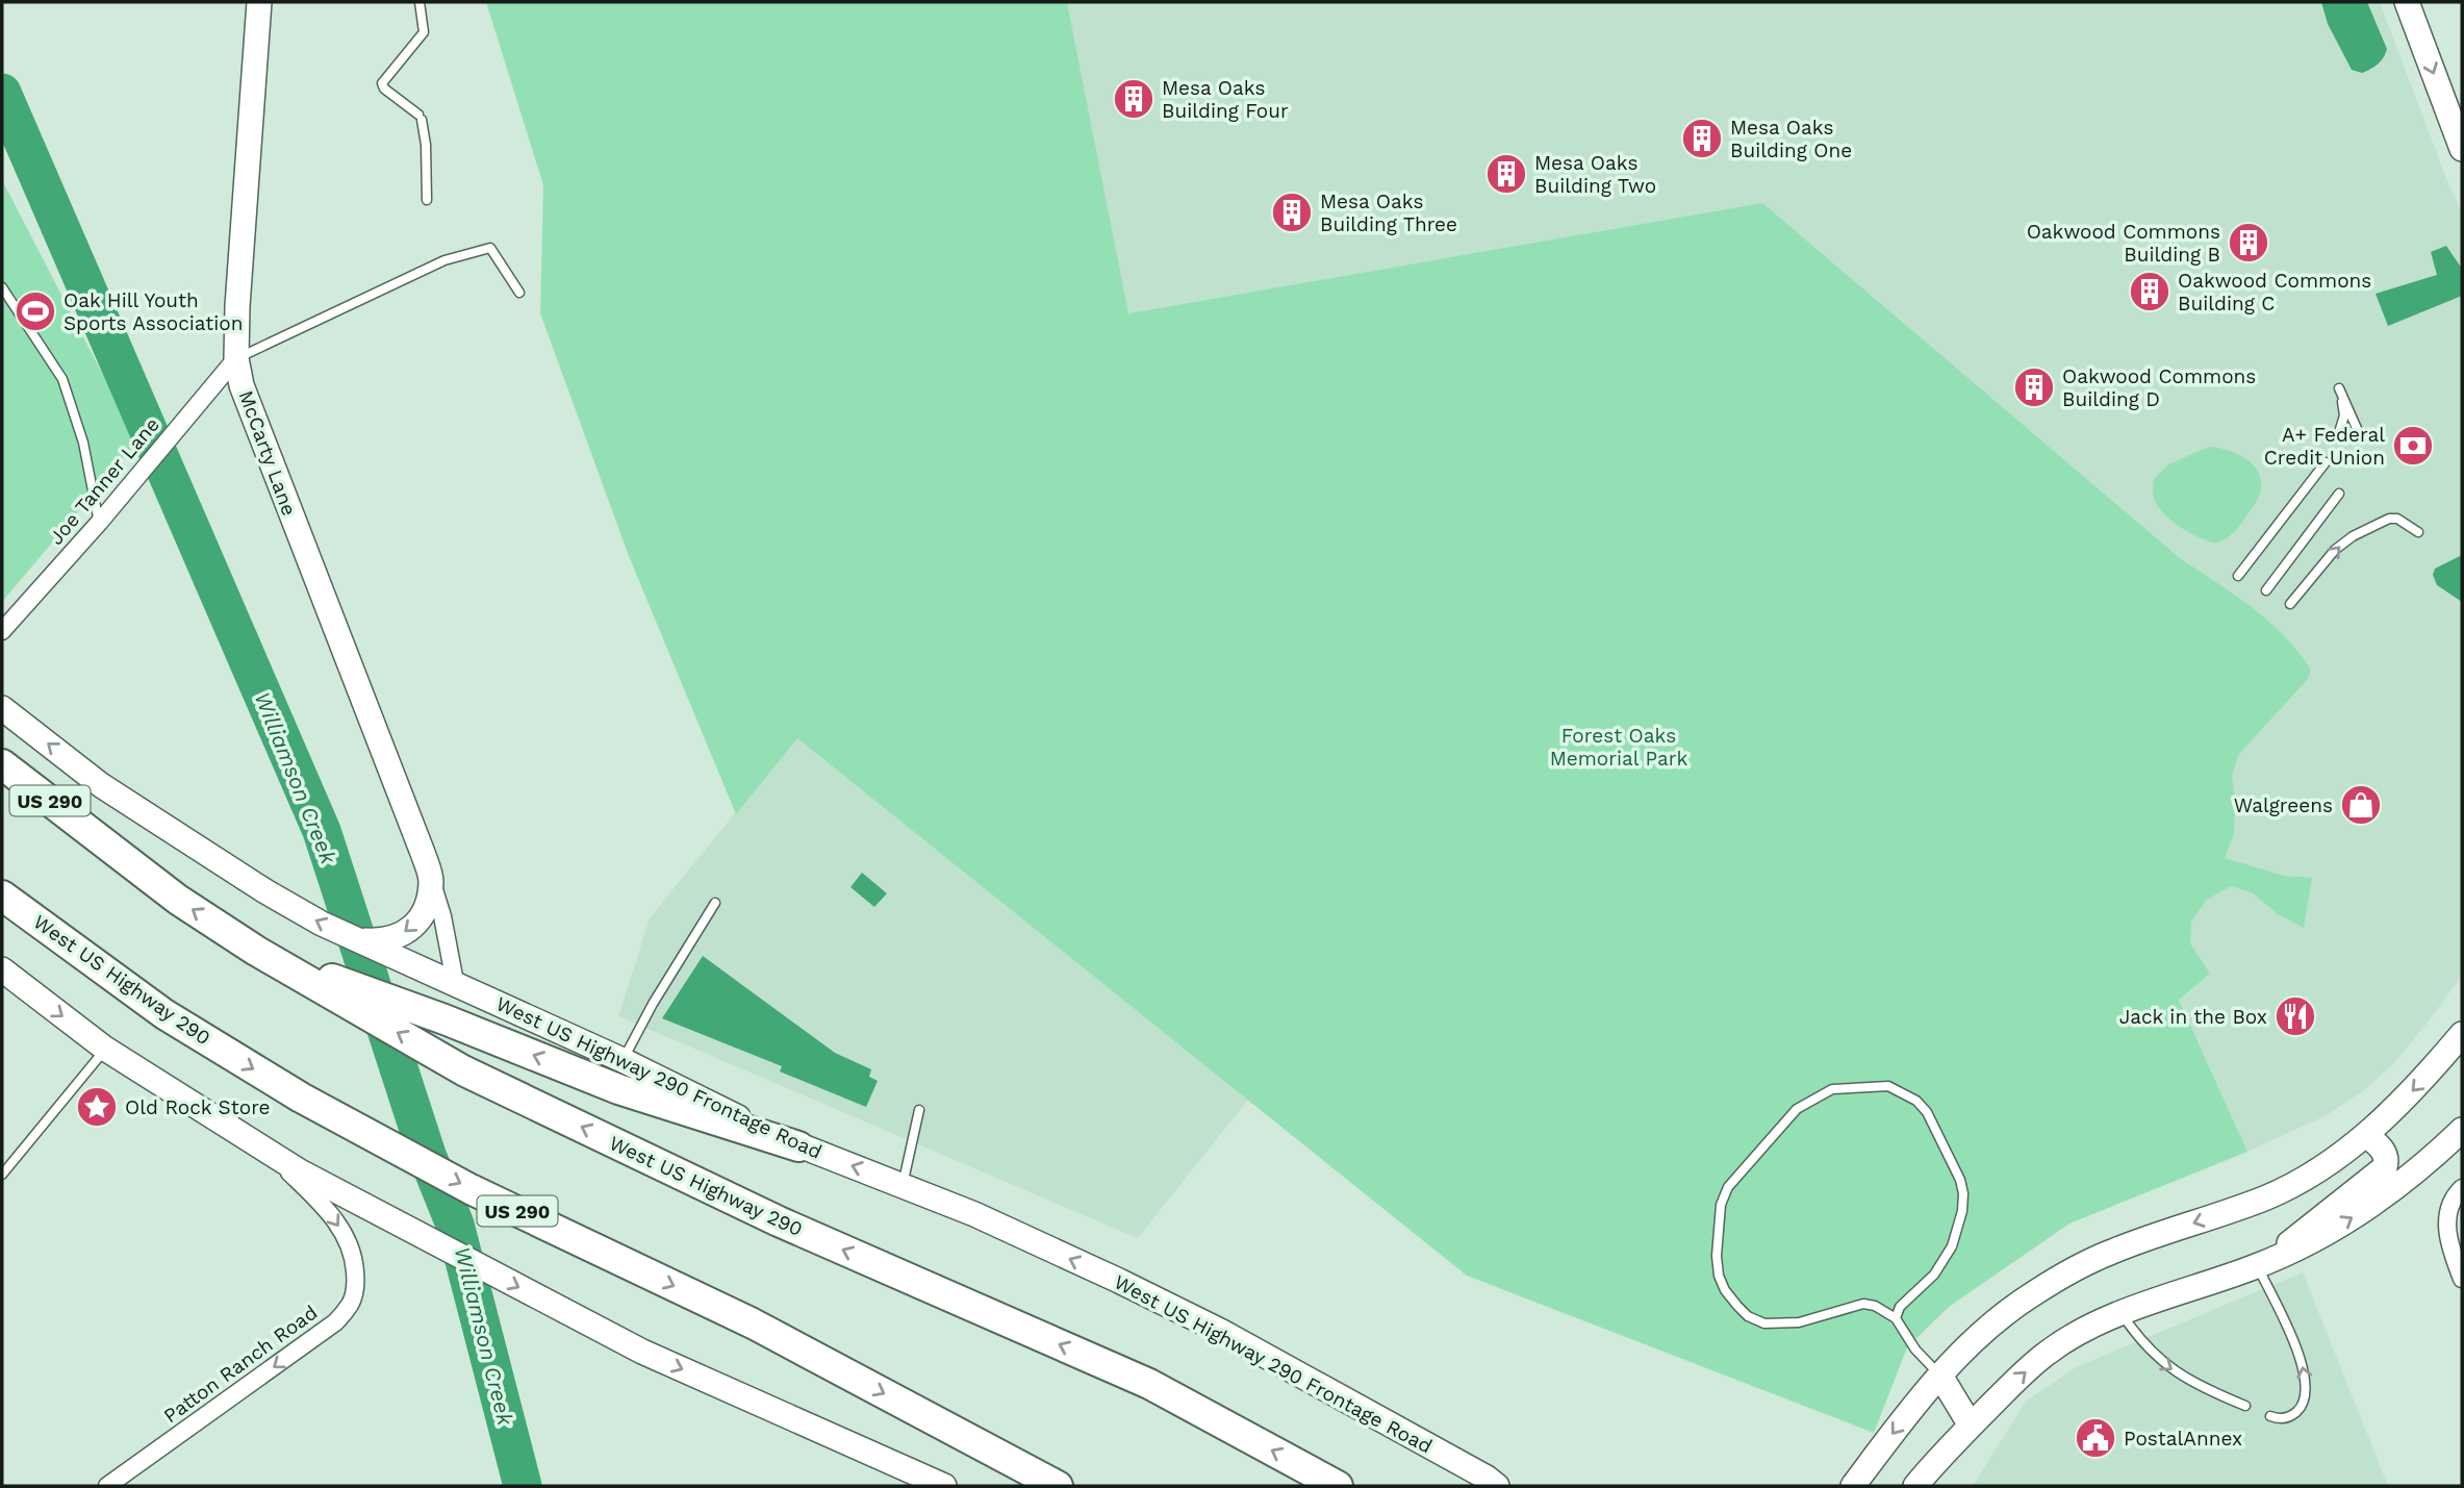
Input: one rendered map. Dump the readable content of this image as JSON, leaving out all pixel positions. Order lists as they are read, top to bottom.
{
  "streets": {
    "highway": ["US 290", "West US Highway 290"],
    "main road": ["McCarty Lane", "West US Highway 290 Frontage Road"],
    "street": ["Joe Tanner Lane", "Patton Ranch Road"]
  },
  "crossings": [
    ["McCarty Lane", "Joe Tanner Lane"],
    ["McCarty Lane", "West US Highway 290 Frontage Road"]
  ],
  "one_way": ["West US Highway 290 Frontage Road"],
  "water": ["Williamson Creek"],
  "parks": ["Forest Oaks Memorial Park"],
  "places": {
    "building": [
      "Mesa Oaks Building Four",
      "Mesa Oaks Building One",
      "Mesa Oaks Building Two",
      "Mesa Oaks Building Three",
      "Oakwood Commons Building B",
      "Oakwood Commons Building C",
      "Oakwood Commons Building D"
    ],
    "sports": ["Oak Hill Youth Sports Association"],
    "bank": ["A+ Federal Credit Union"],
    "shop": ["Walgreens"],
    "restaurant": ["Jack in the Box"],
    "place": ["Old Rock Store"],
    "public building": ["PostalAnnex"]
  }
}
